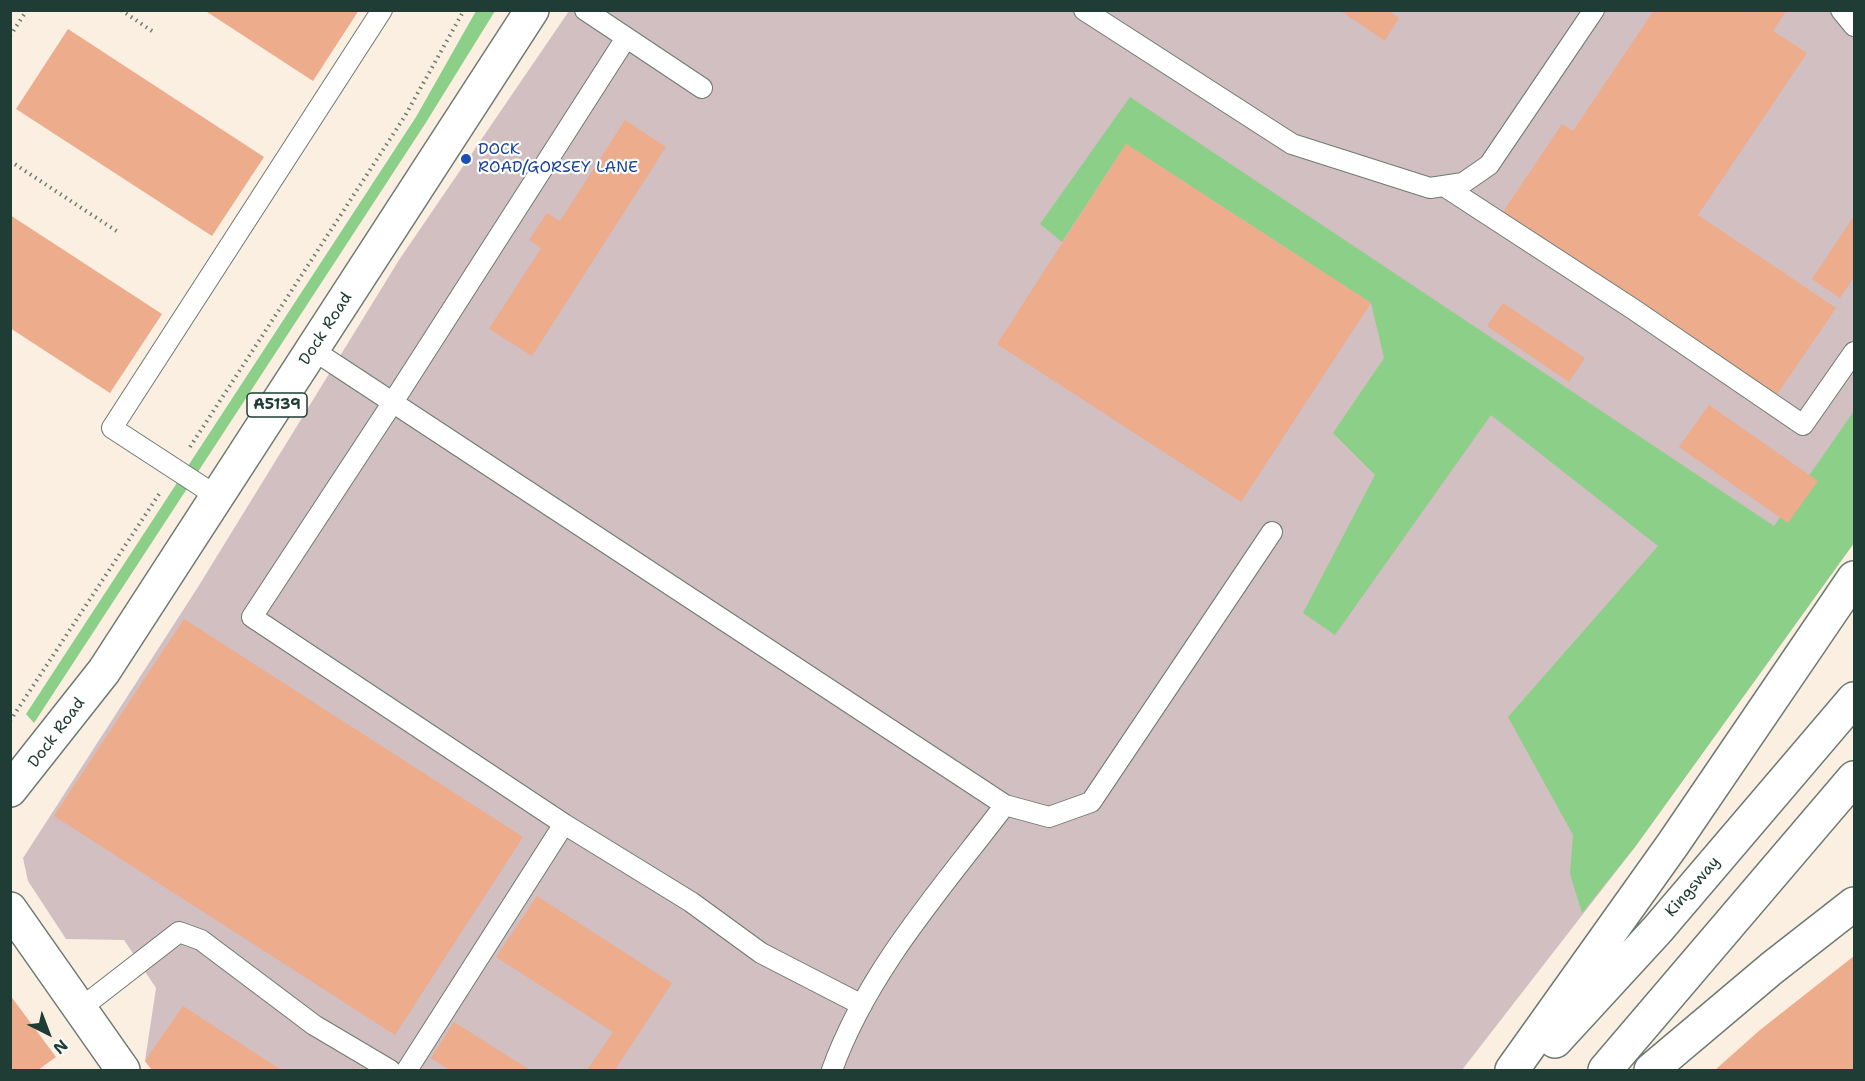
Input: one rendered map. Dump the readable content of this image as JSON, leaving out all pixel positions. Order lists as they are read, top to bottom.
{
  "streets": {
    "main road": ["Dock Road", "A5139", "Kingsway"]
  },
  "places": ["DOCK ROAD/GORSEY LANE"],
  "north": "bottom right"
}
